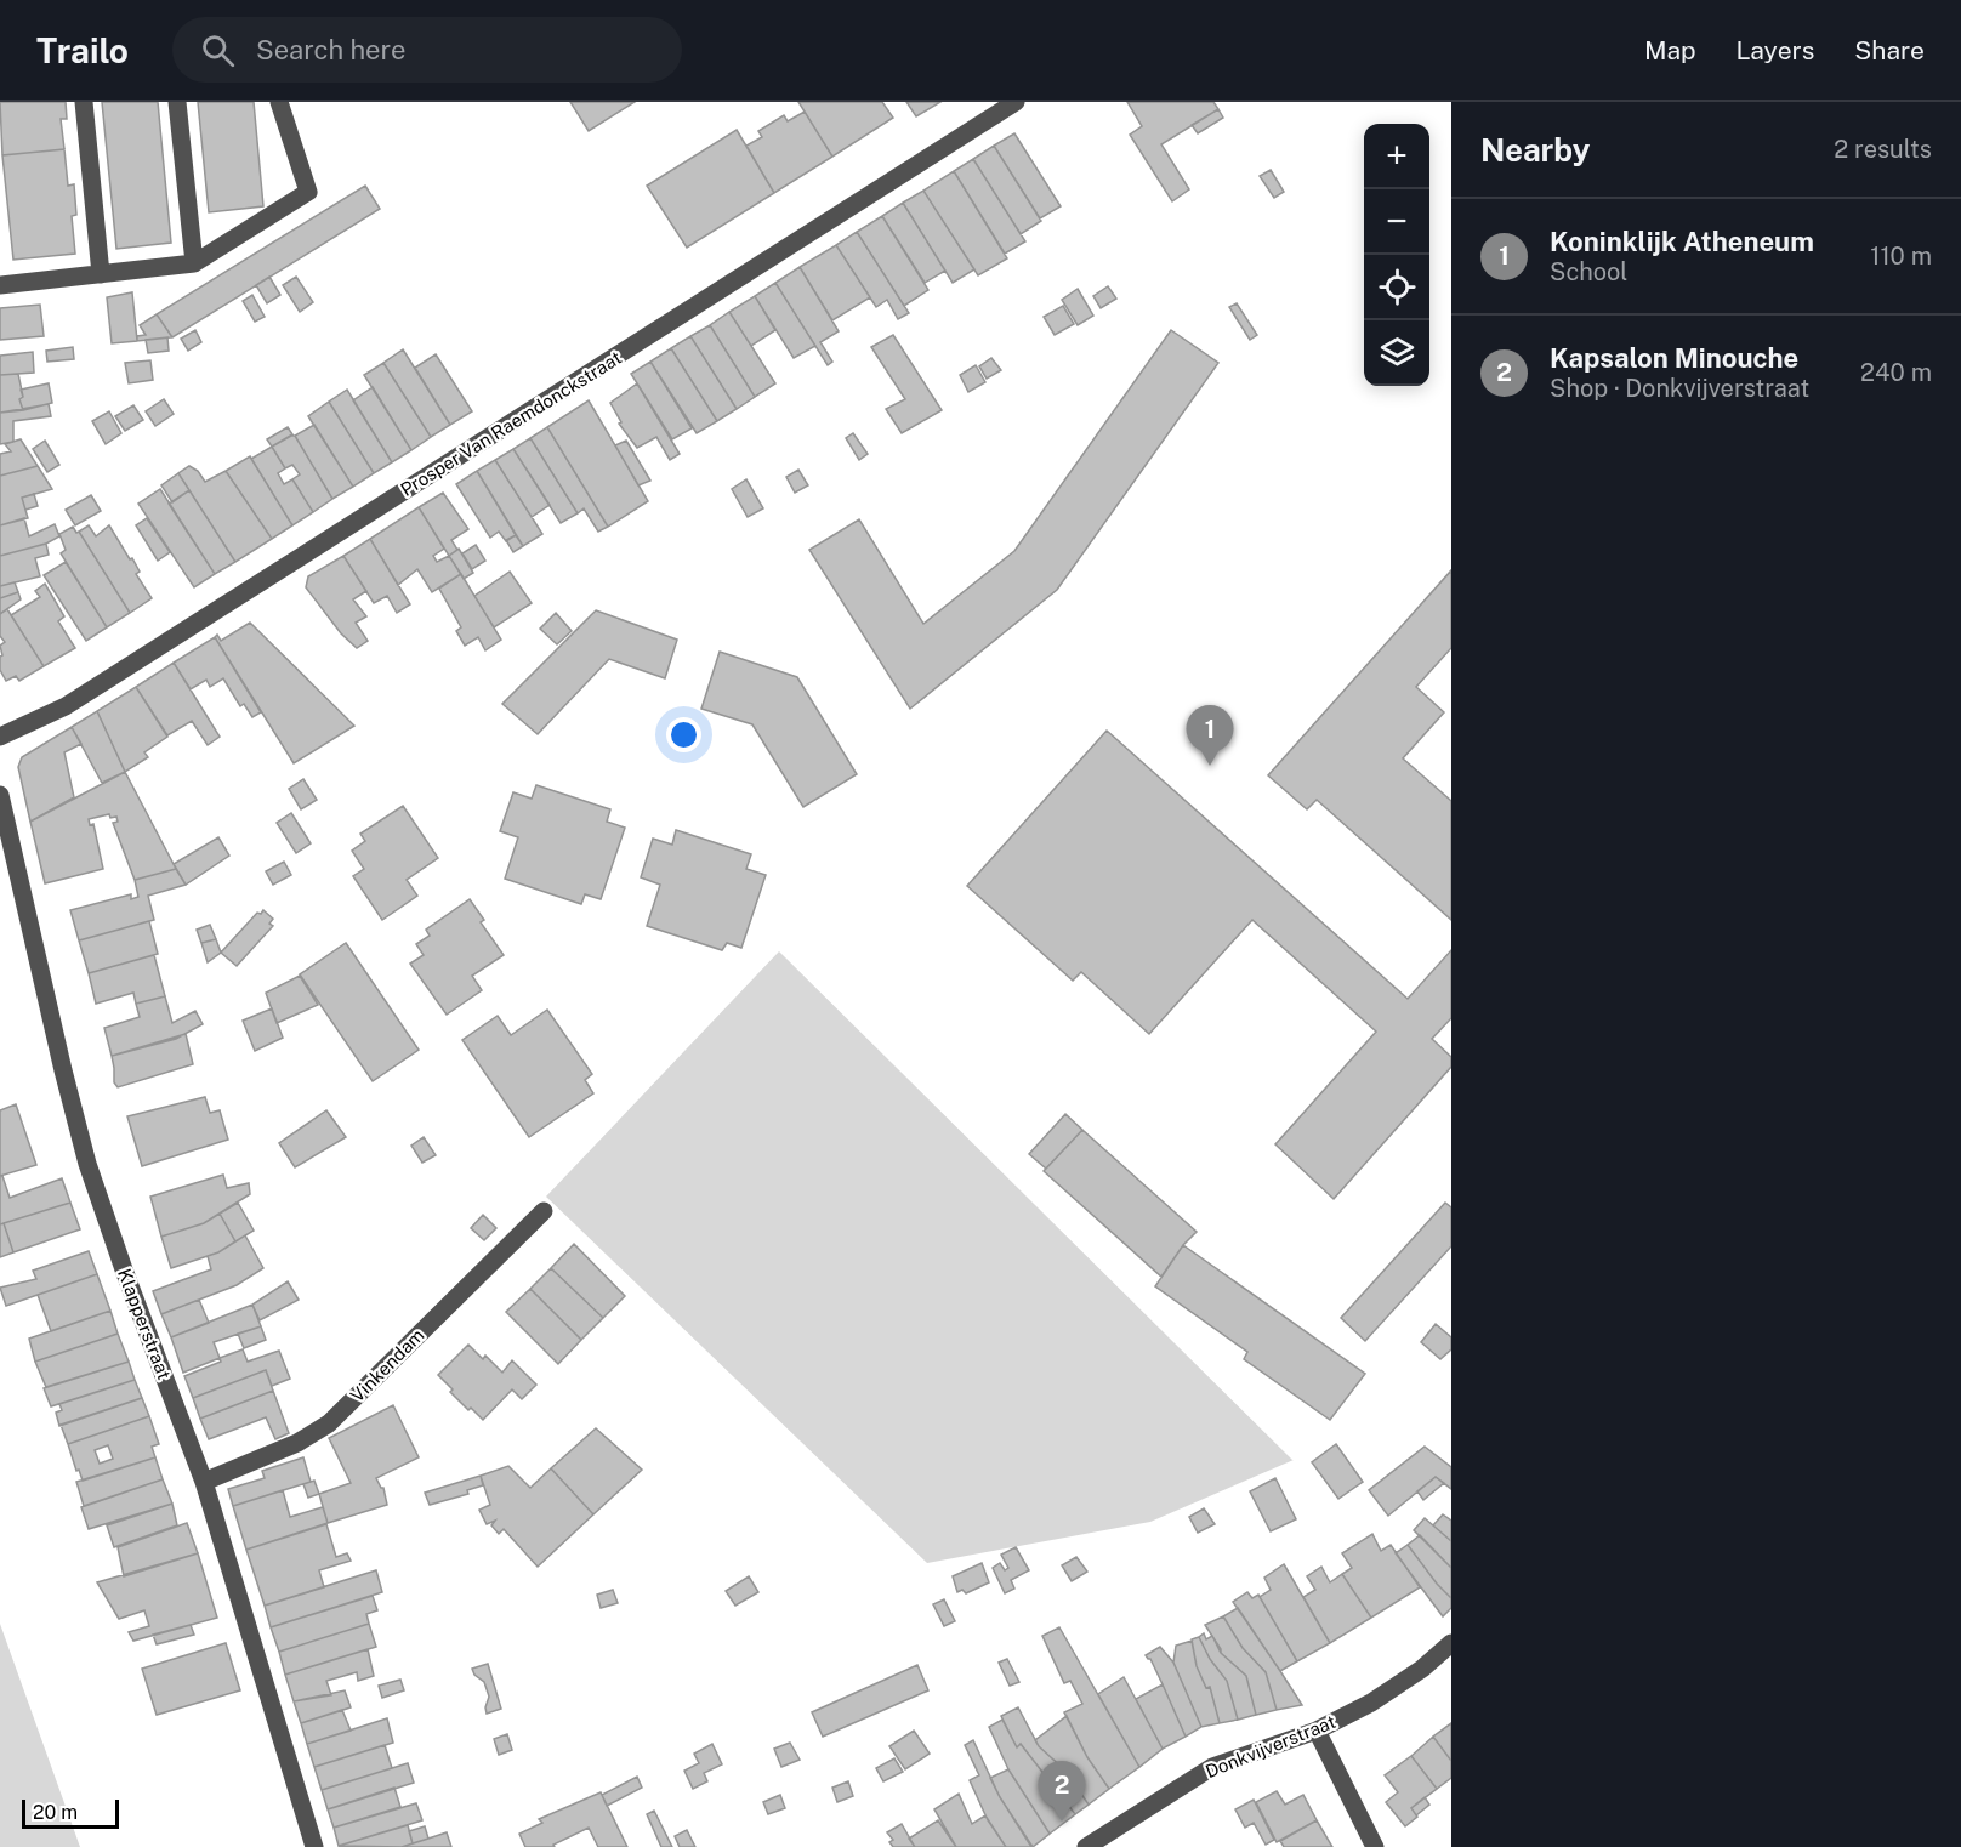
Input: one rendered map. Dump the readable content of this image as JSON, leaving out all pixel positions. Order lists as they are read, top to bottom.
{
  "streets": {
    "street": [
      "Prosper Van Raemdonckstraat",
      "Klapperstraat",
      "Vinkendam",
      "Donkvijverstraat"
    ]
  },
  "crossings": [
    ["Klapperstraat", "Vinkendam"]
  ],
  "scale_bar": "20 m",
  "page": {
    "header": "Trailo",
    "search": "Search here",
    "nav": ["Map", "Layers", "Share"],
    "heading": ["Nearby", "2 results"],
    "map_buttons": ["+", "−"],
    "list": [
      {
        "mark": "1",
        "name": "Koninklijk Atheneum",
        "note": "School",
        "value": "110 m"
      },
      {
        "mark": "2",
        "name": "Kapsalon Minouche",
        "note": "Shop · Donkvijverstraat",
        "value": "240 m"
      }
    ],
    "pins": ["1", "2"],
    "scale": "20 m"
  }
}
